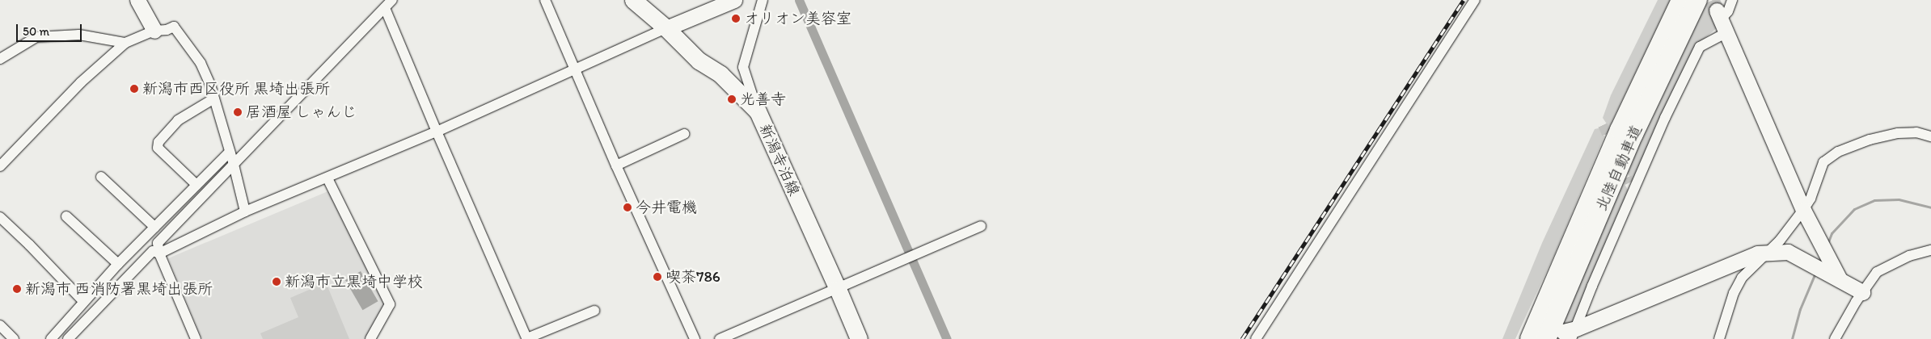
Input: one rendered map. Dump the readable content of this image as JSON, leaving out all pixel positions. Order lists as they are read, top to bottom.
{
  "streets": {
    "highway": ["北陸自動車道"],
    "main road": ["新潟寺泊線"]
  },
  "places": [
    "オリオン美容室",
    "新潟市西区役所 黒埼出張所",
    "光善寺",
    "居酒屋 しゃんじ",
    "今井電機",
    "喫茶786",
    "新潟市立黒埼中学校",
    "新潟市 西消防署黒埼出張所"
  ],
  "scale_bar": "50 m"
}
